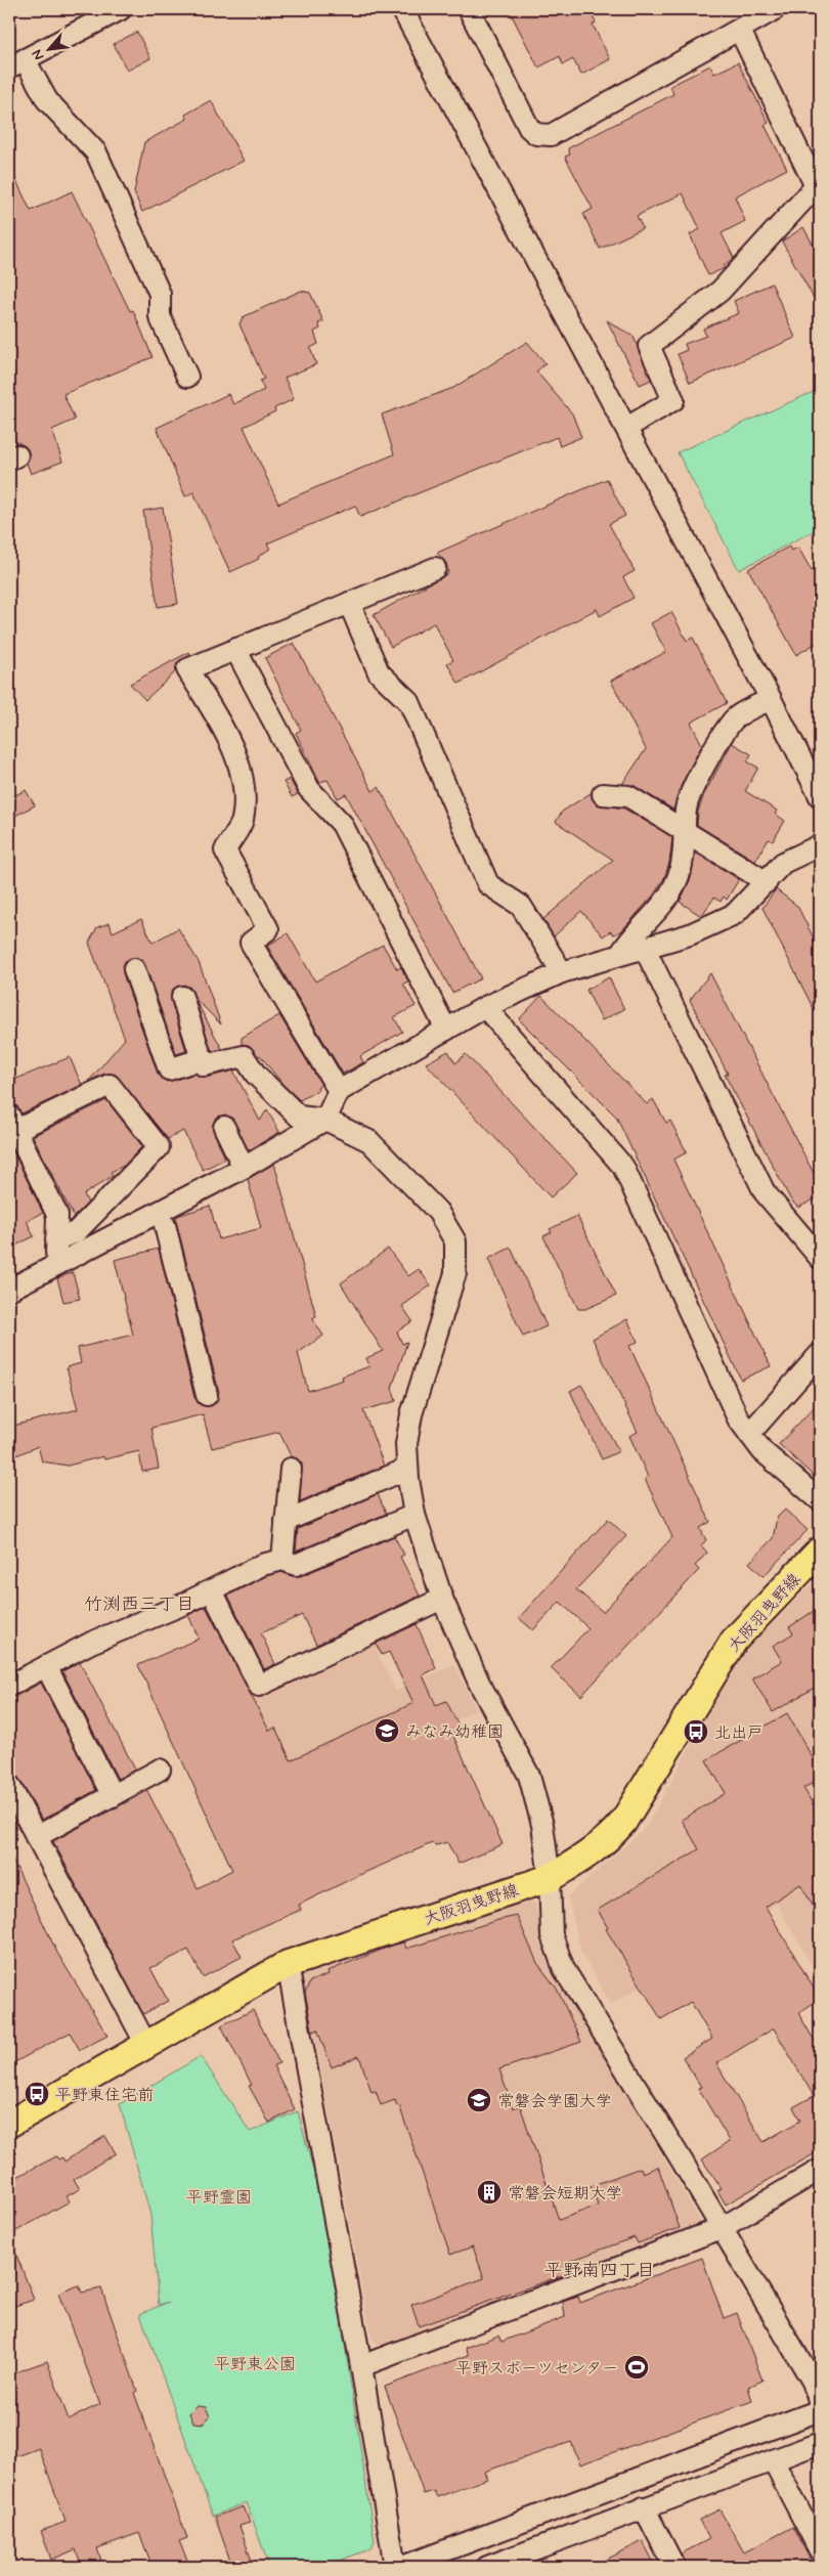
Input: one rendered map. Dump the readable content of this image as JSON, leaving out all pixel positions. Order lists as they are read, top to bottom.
{
  "streets": {
    "main road": ["大阪羽曳野線"]
  },
  "districts": ["竹渕西三丁目", "平野南四丁目"],
  "parks": ["平野霊園", "平野東公園"],
  "places": {
    "school or university": ["みなみ幼稚園", "常磐会学園大学"],
    "bus stop": ["北出戸", "平野東住宅前"],
    "building": ["常磐会短期大学"],
    "sports": ["平野スポーツセンター"]
  },
  "north": "bottom left"
}
